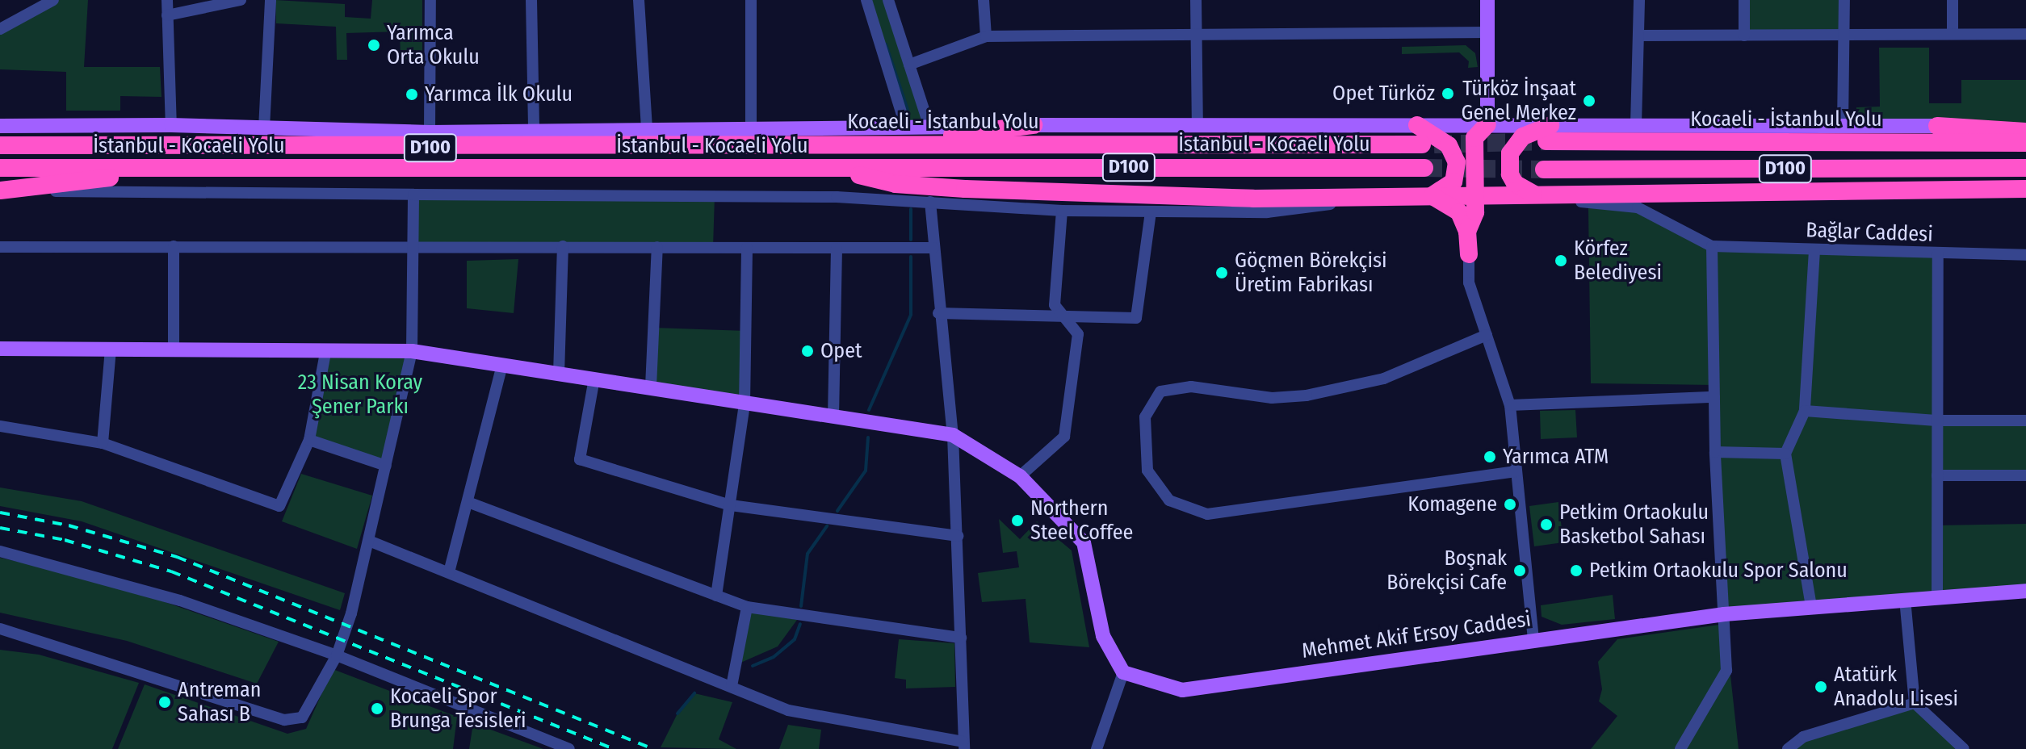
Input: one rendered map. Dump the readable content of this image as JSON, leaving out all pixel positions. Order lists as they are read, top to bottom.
{
  "streets": {
    "highway": ["Kocaeli - İstanbul Yolu", "İstanbul - Kocaeli Yolu", "D100"],
    "main road": ["Mehmet Akif Ersoy Caddesi"],
    "street": ["Bağlar Caddesi"]
  },
  "parks": ["23 Nisan Koray Şener Parkı"],
  "places": [
    "Yarımca Orta Okulu",
    "Opet Türköz",
    "Yarımca İlk Okulu",
    "Türköz İnşaat Genel Merkez",
    "Körfez Belediyesi",
    "Göçmen Börekçisi Üretim Fabrikası",
    "Opet",
    "Yarımca ATM",
    "Komagene",
    "Northern Steel Coffee",
    "Petkim Ortaokulu Basketbol Sahası",
    "Boşnak Börekçisi Cafe",
    "Petkim Ortaokulu Spor Salonu",
    "Atatürk Anadolu Lisesi",
    "Antreman Sahası B",
    "Kocaeli Spor Brunga Tesisleri"
  ]
}
